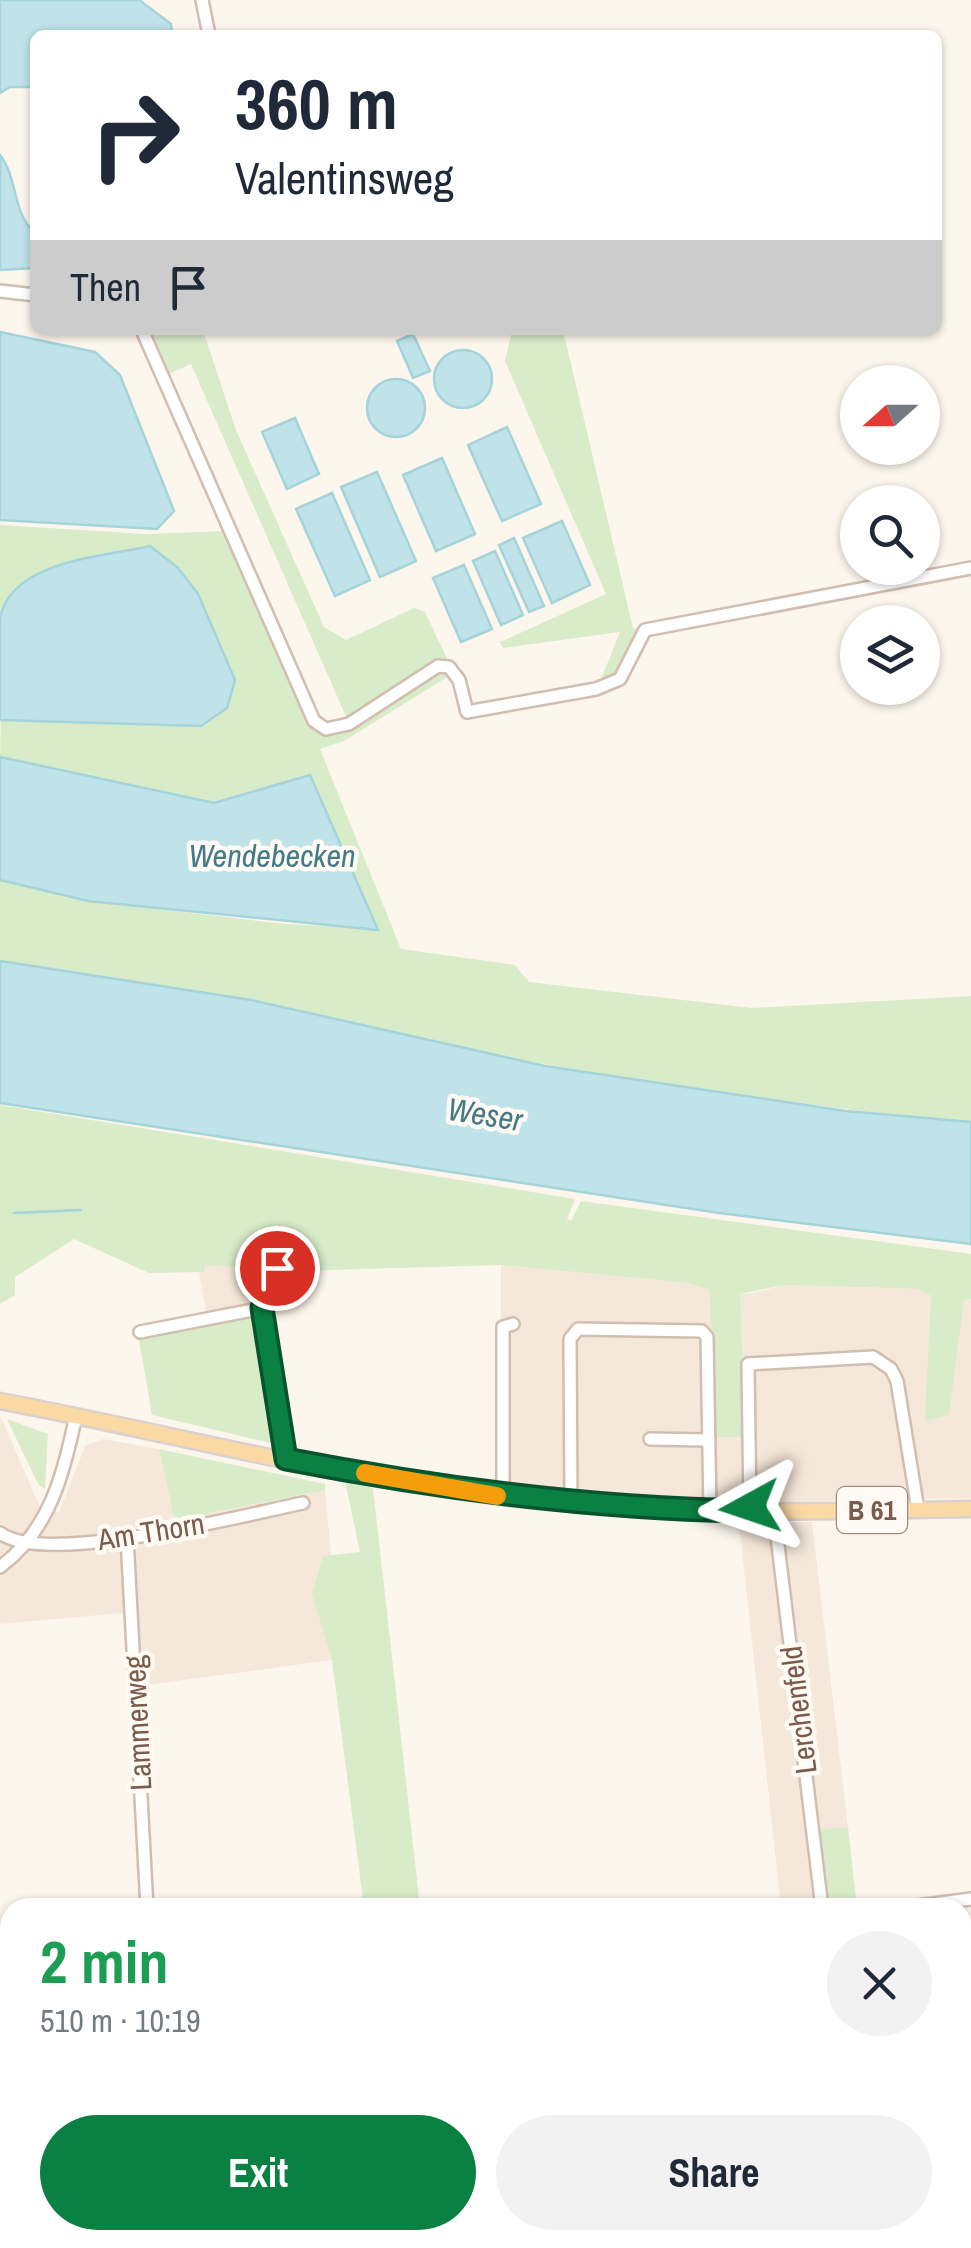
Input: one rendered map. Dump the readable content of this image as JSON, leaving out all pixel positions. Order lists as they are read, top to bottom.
{
  "streets": {
    "main road": ["B 61"],
    "street": ["Am Thorn", "Lerchenfeld", "Lammerweg"]
  },
  "crossings": [
    ["B 61", "Lerchenfeld"],
    ["Am Thorn", "Lammerweg"]
  ],
  "water": ["Wendebecken", "Weser"],
  "north": "left",
  "page": {
    "turn": ["360 m", "Valentinsweg"],
    "then": "Then",
    "heading": ["2 min", "510 m · 10:19"],
    "buttons": ["Exit", "Share"]
  }
}
